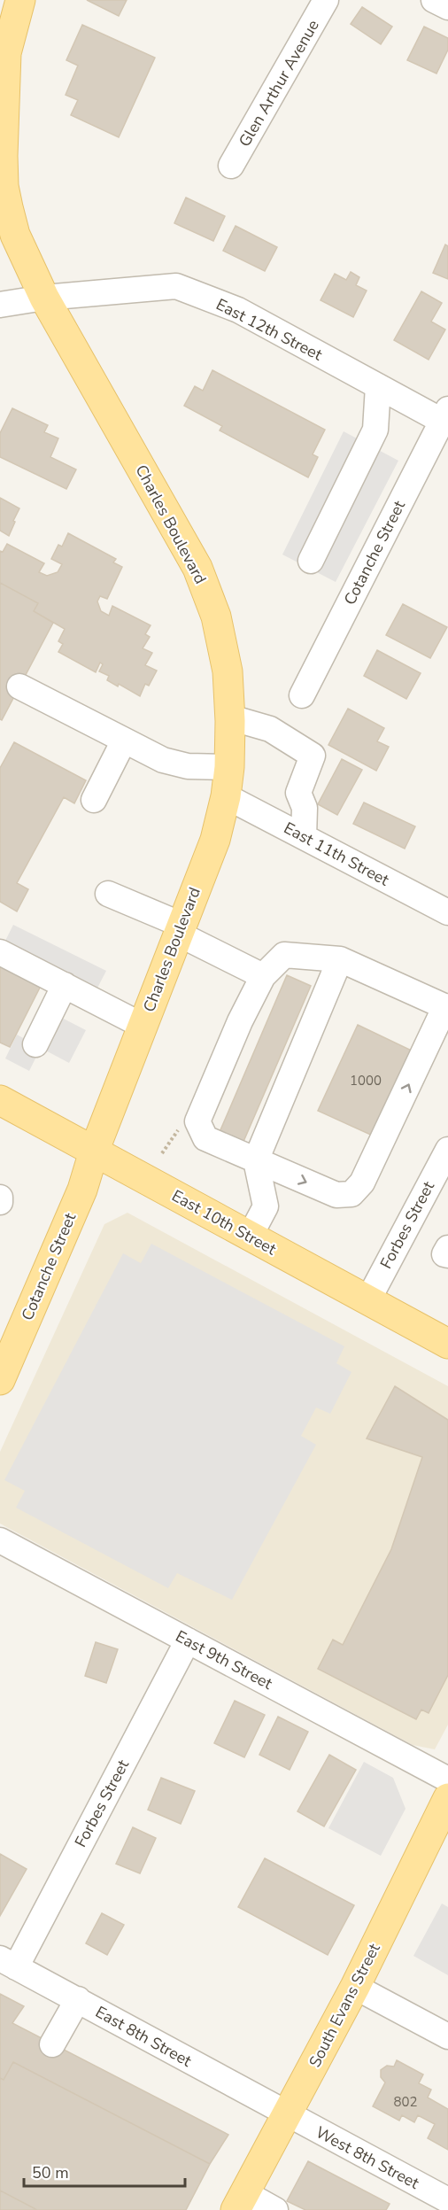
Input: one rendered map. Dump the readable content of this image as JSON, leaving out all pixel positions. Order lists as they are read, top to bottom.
{
  "streets": {
    "main road": [
      "Charles Boulevard",
      "Cotanche Street",
      "East 10th Street",
      "South Evans Street"
    ],
    "street": [
      "Glen Arthur Avenue",
      "East 12th Street",
      "East 11th Street",
      "Forbes Street",
      "East 9th Street",
      "East 8th Street",
      "West 8th Street"
    ]
  },
  "crossings": [
    ["East 12th Street", "Charles Boulevard"],
    ["East 12th Street", "Cotanche Street"],
    ["Charles Boulevard", "Cotanche Street"],
    ["Charles Boulevard", "East 11th Street"],
    ["Charles Boulevard", "East 10th Street"],
    ["Cotanche Street", "East 10th Street"],
    ["East 10th Street", "Forbes Street"],
    ["Forbes Street", "East 9th Street"],
    ["Forbes Street", "East 8th Street"],
    ["South Evans Street", "East 8th Street"],
    ["South Evans Street", "West 8th Street"],
    ["East 8th Street", "West 8th Street"]
  ],
  "house_numbers": ["1000", "802"],
  "scale_bar": "50 m"
}
